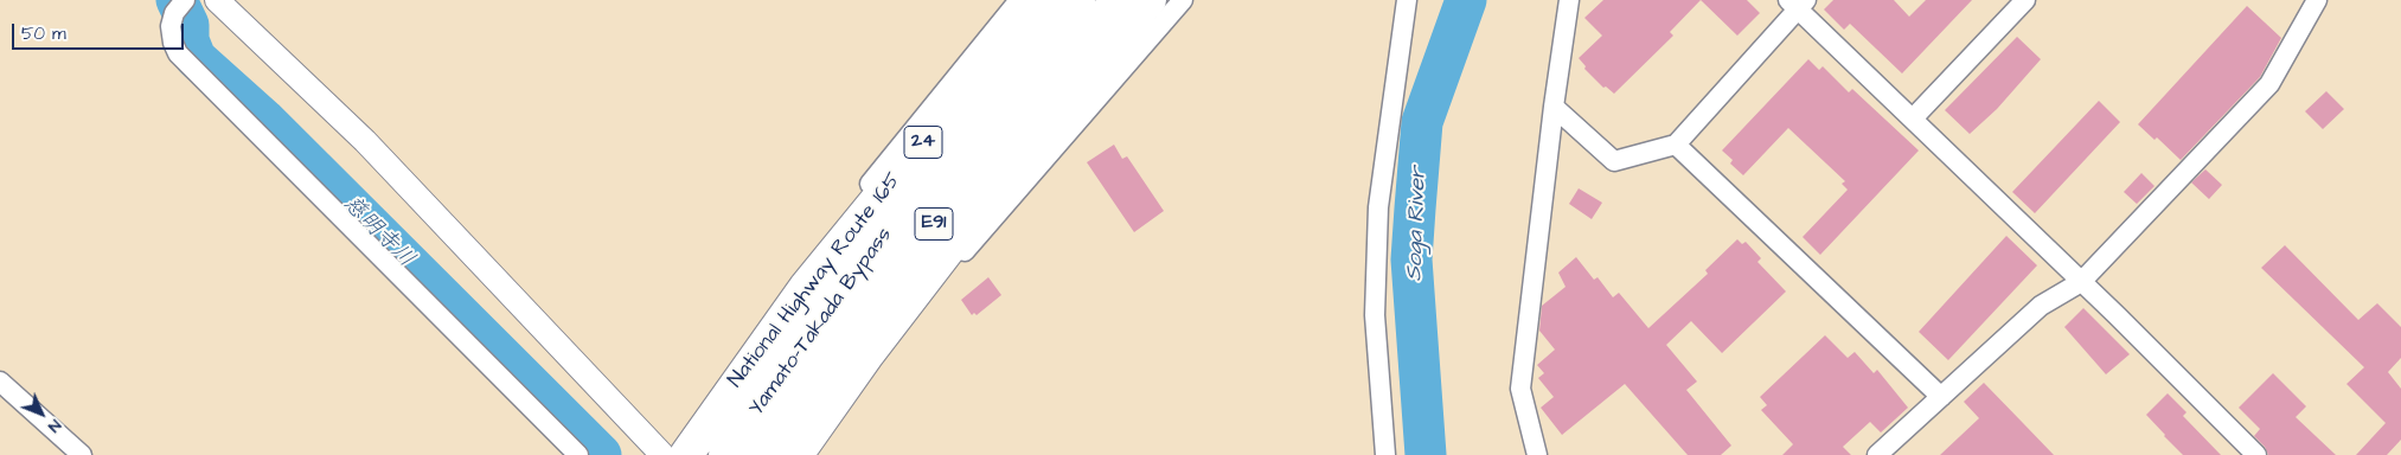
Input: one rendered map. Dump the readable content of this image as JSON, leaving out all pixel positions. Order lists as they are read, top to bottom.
{
  "streets": {
    "highway": [
      "24",
      "E91",
      "National Highway Route 165",
      "Yamato-Takada Bypass"
    ]
  },
  "water": ["Soga River", "慈明寺川"],
  "scale_bar": "50 m",
  "north": "bottom right"
}
